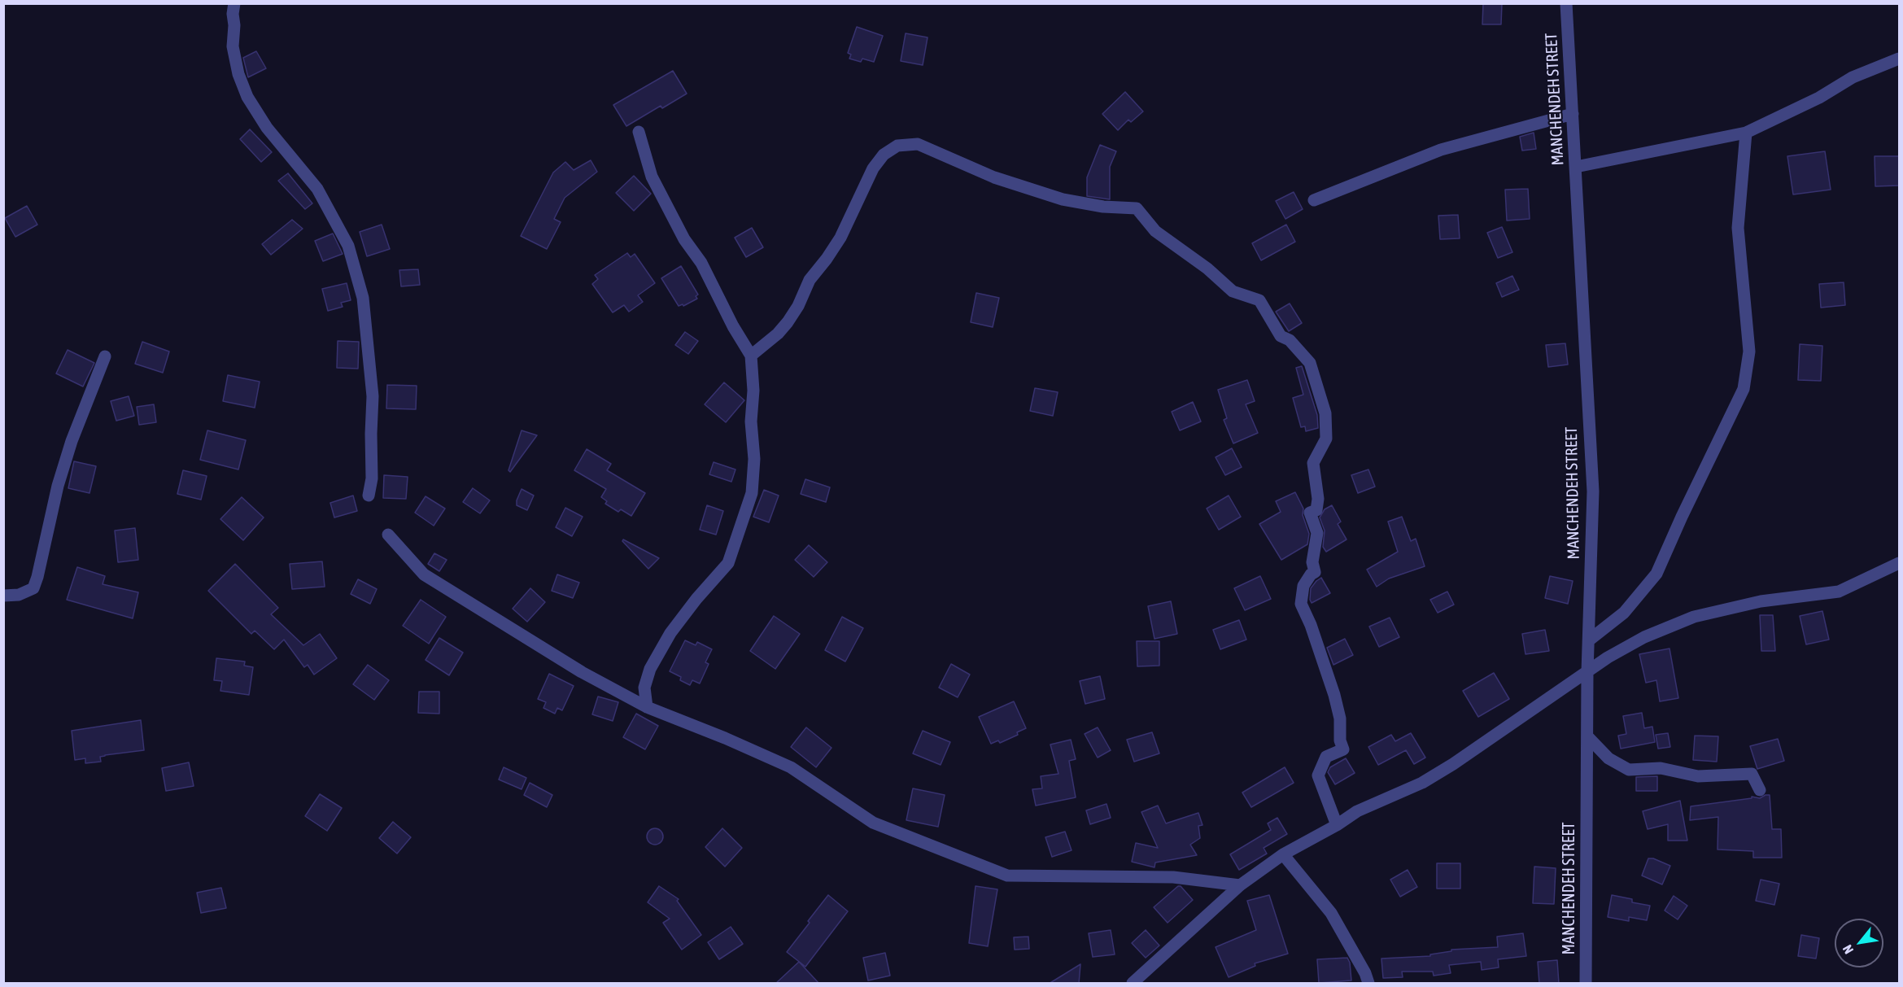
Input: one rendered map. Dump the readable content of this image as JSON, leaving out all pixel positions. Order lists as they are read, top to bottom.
{
  "streets": {
    "street": ["MANCHENDEH STREET"]
  },
  "north": "bottom left"
}
